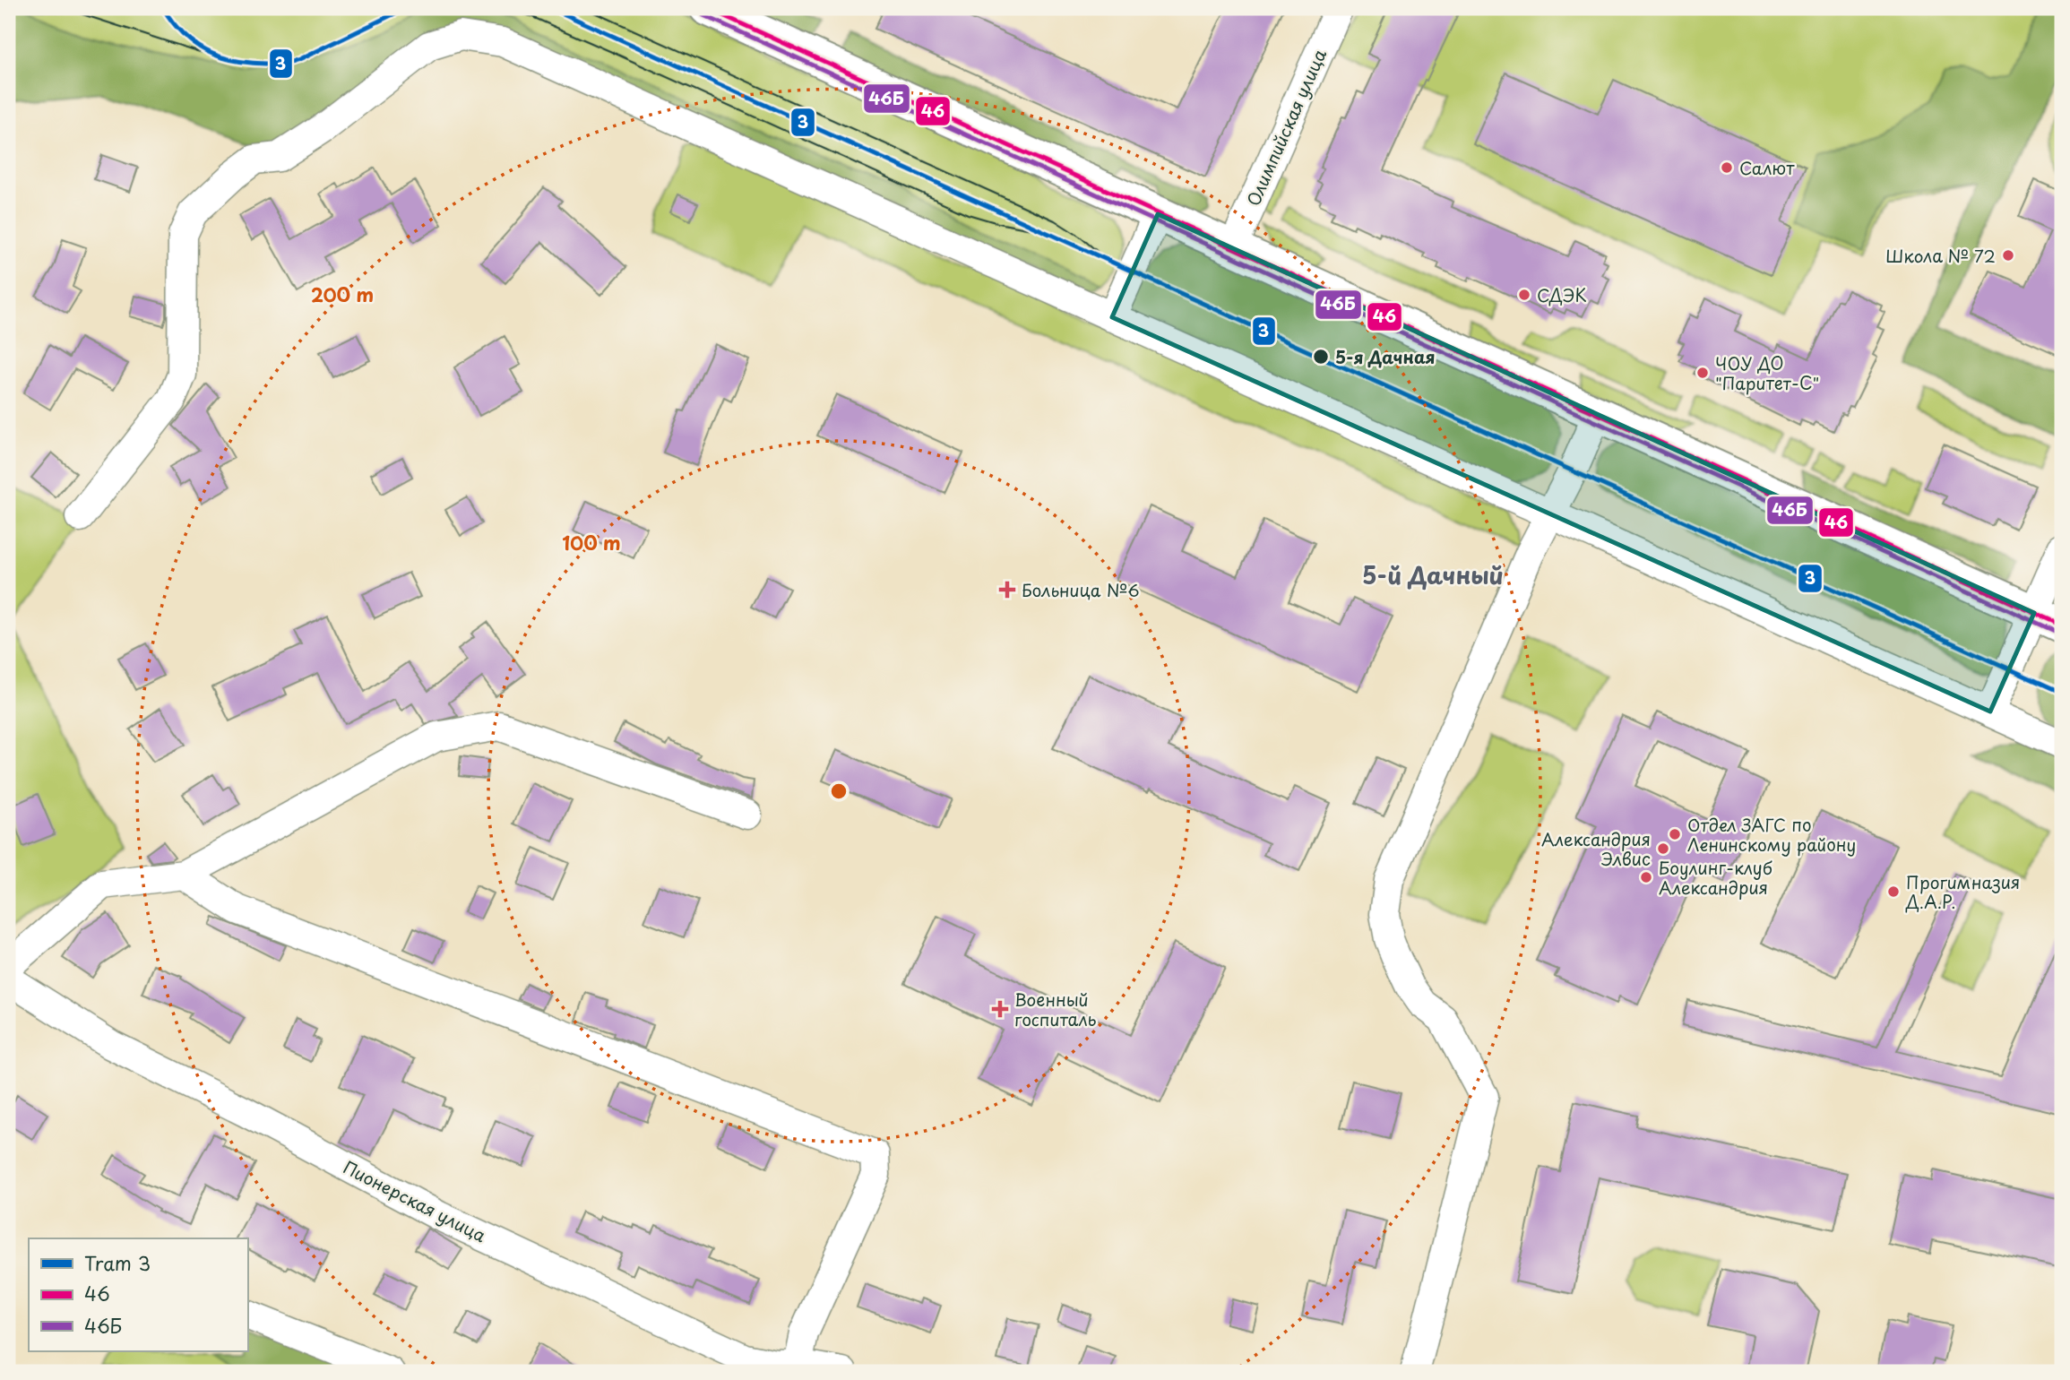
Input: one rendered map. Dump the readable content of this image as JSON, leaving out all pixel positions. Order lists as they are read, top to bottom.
{
  "streets": {
    "street": ["Олимпийская улица", "Пионерская улица"]
  },
  "districts": ["5-й Дачный"],
  "places": {
    "other": [
      "Салют",
      "Школа № 72",
      "СДЭК",
      "5-я Дачная",
      "ЧОУ ДО \"Паритет-С\"",
      "Отдел ЗАГС по Ленинскому району",
      "Александрия Элвис",
      "Боулинг-клуб Александрия",
      "Прогимназия Д.А.Р."
    ],
    "health": ["Больница №6", "Военный госпиталь"]
  },
  "lines": ["tram line 3", "transit line 46", "transit line 46Б"],
  "legend": ["Tram 3", "46", "46Б"],
  "rings": ["200 m", "100 m"]
}
